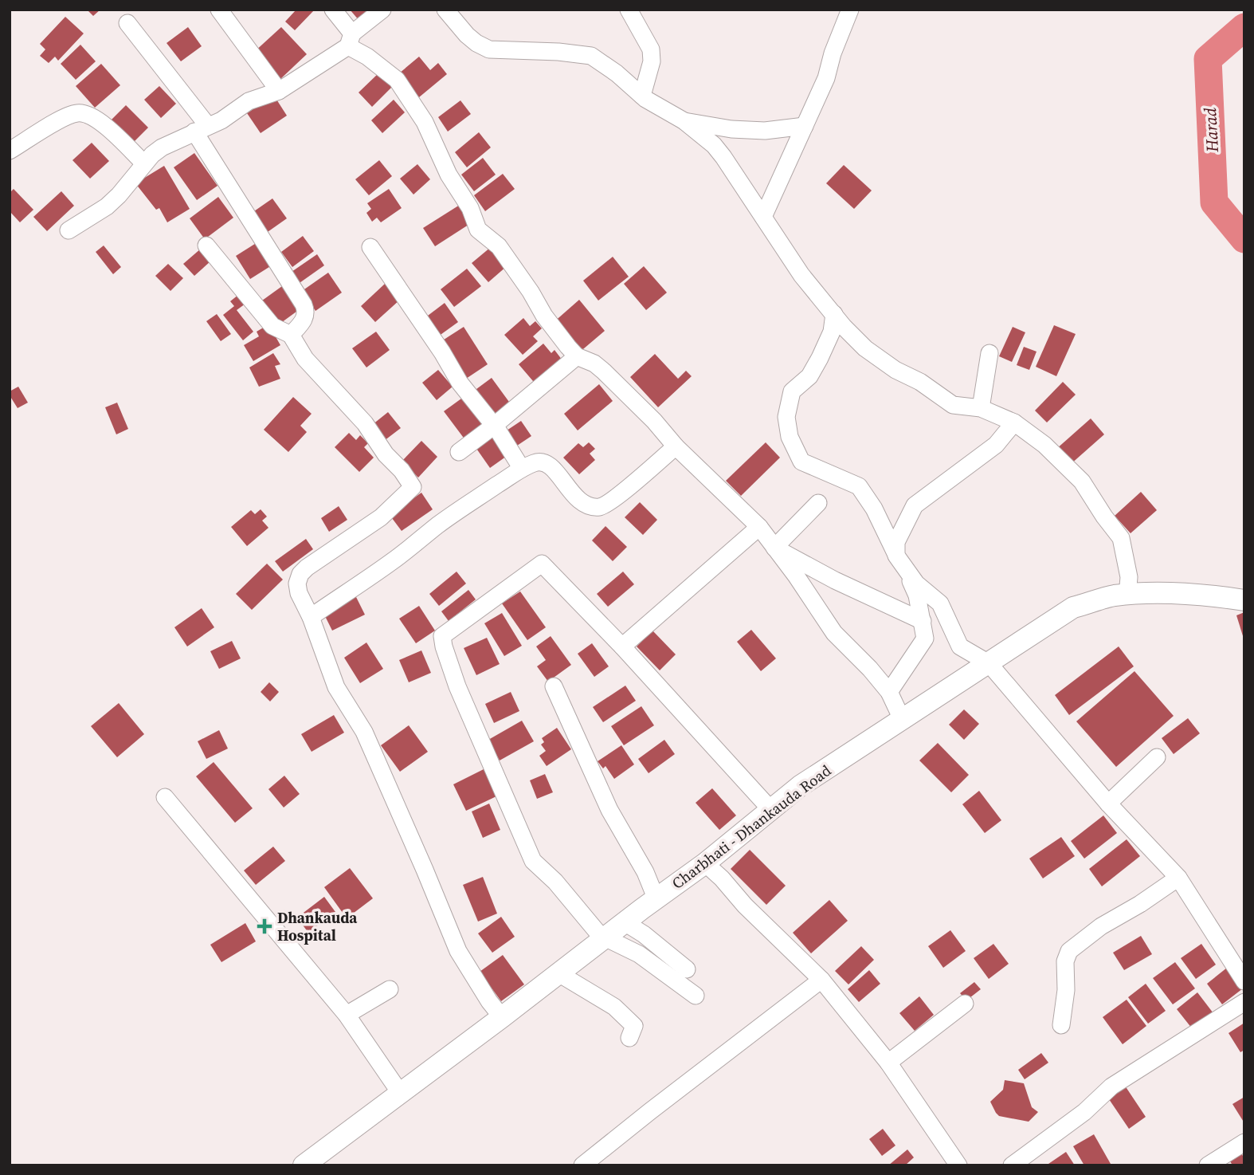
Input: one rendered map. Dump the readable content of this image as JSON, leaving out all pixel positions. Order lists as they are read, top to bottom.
{
  "streets": {
    "street": ["Charbhati - Dhankauda Road"]
  },
  "water": ["Harad"],
  "places": {
    "health": ["Dhankauda Hospital"]
  }
}
